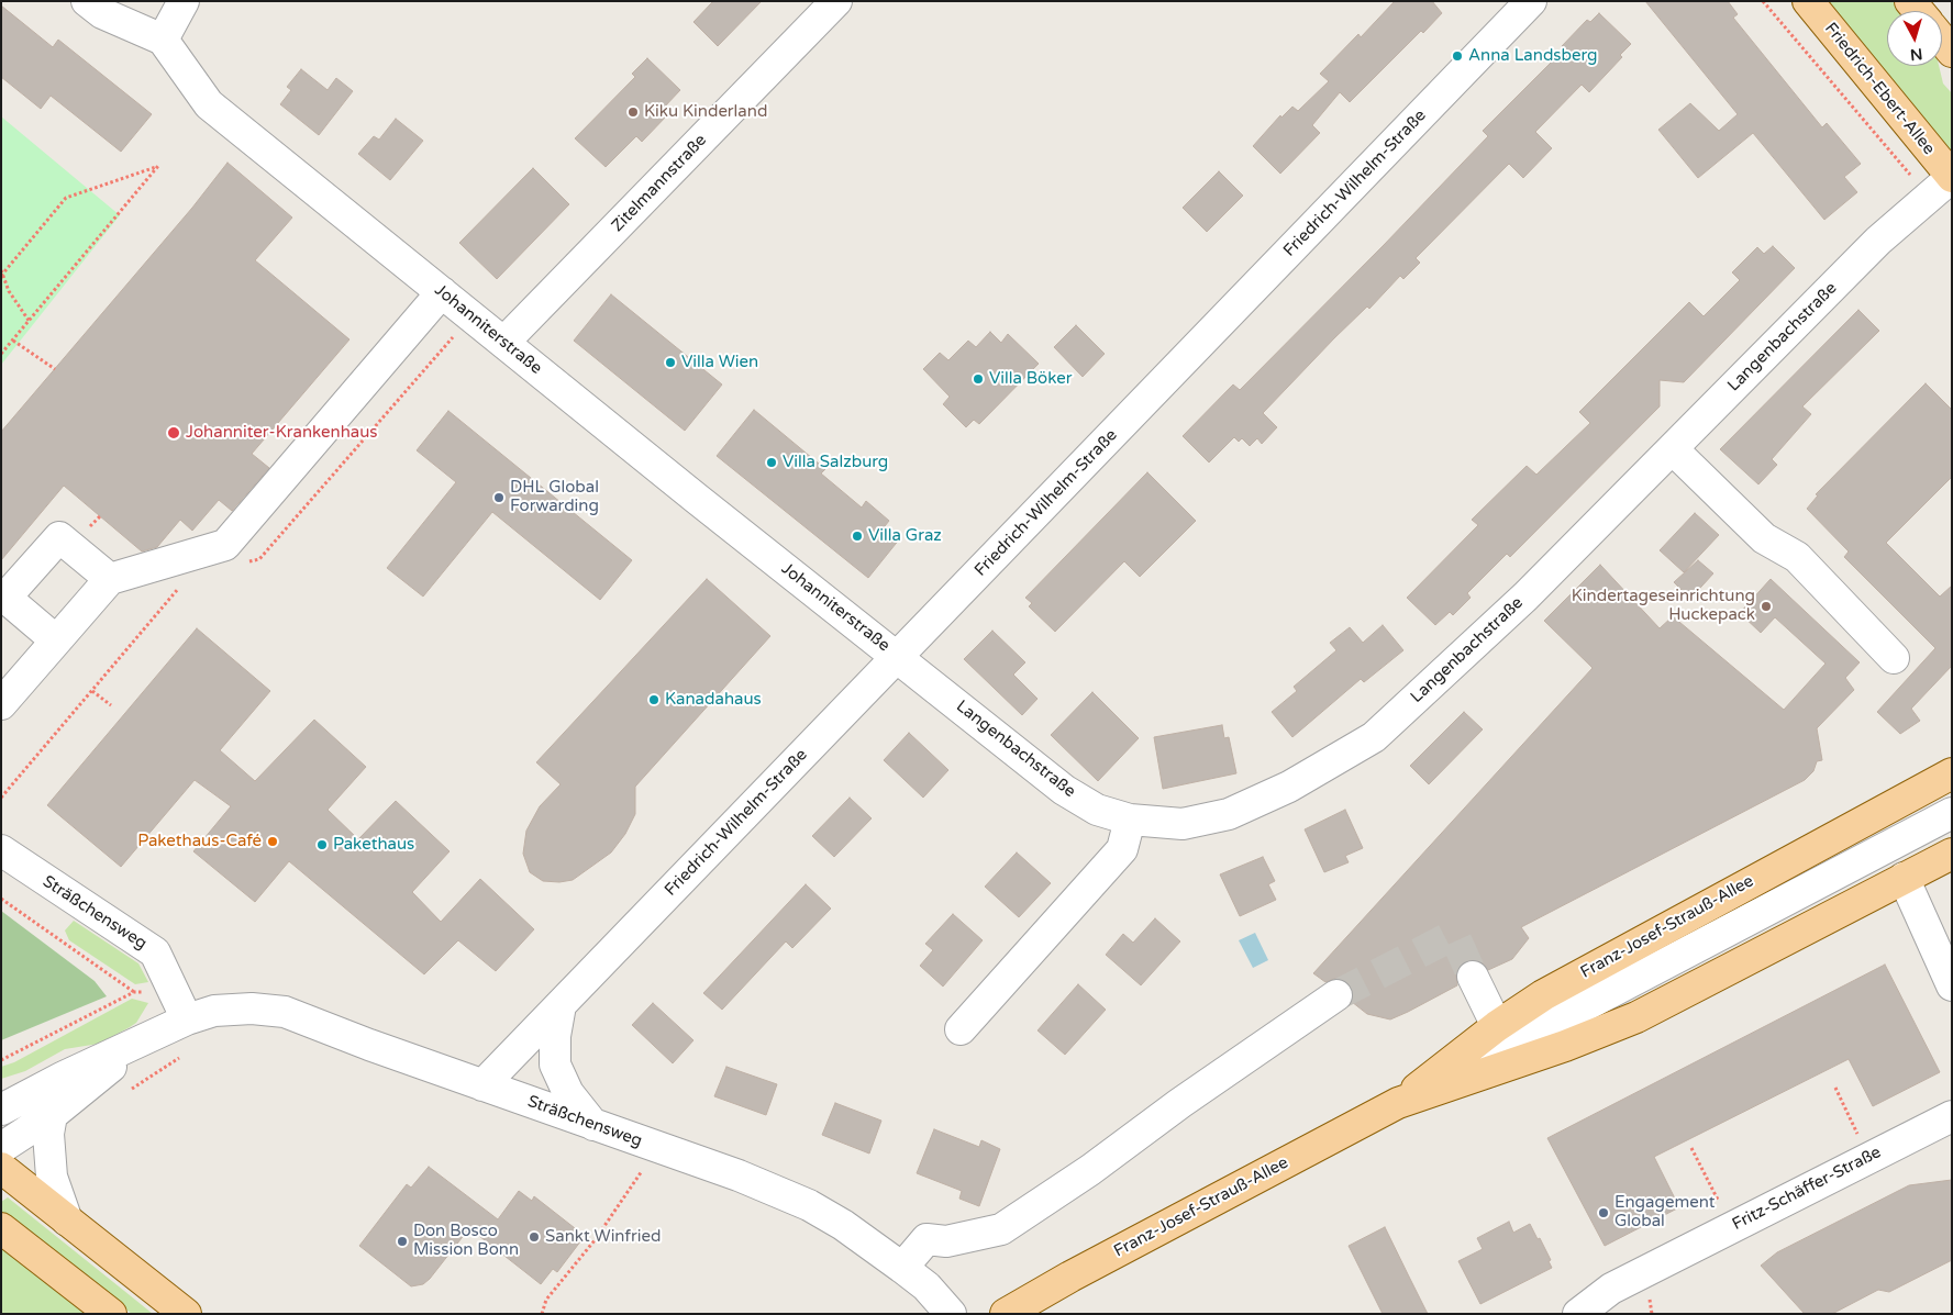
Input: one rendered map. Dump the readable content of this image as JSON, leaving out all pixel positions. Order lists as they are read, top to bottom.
{
  "streets": {
    "main road": ["Friedrich-Ebert-Allee", "Franz-Josef-Strauß-Allee"],
    "street": [
      "Zitelmannstraße",
      "Friedrich-Wilhelm-Straße",
      "Johanniterstraße",
      "Langenbachstraße",
      "Sträßchensweg",
      "Fritz-Schäffer-Straße"
    ]
  },
  "crossings": [
    ["Friedrich-Ebert-Allee", "Langenbachstraße"],
    ["Zitelmannstraße", "Johanniterstraße"],
    ["Friedrich-Wilhelm-Straße", "Johanniterstraße"],
    ["Friedrich-Wilhelm-Straße", "Langenbachstraße"],
    ["Friedrich-Wilhelm-Straße", "Sträßchensweg"],
    ["Johanniterstraße", "Langenbachstraße"]
  ],
  "places": [
    "Anna Landsberg",
    "Kiku Kinderland",
    "Villa Wien",
    "Villa Böker",
    "Johanniter-Krankenhaus",
    "Villa Salzburg",
    "DHL Global Forwarding",
    "Villa Graz",
    "Kindertageseinrichtung Huckepack",
    "Kanadahaus",
    "Pakethaus-Café",
    "Pakethaus",
    "Engagement Global",
    "Sankt Winfried",
    "Don Bosco Mission Bonn"
  ],
  "north": "bottom"
}
